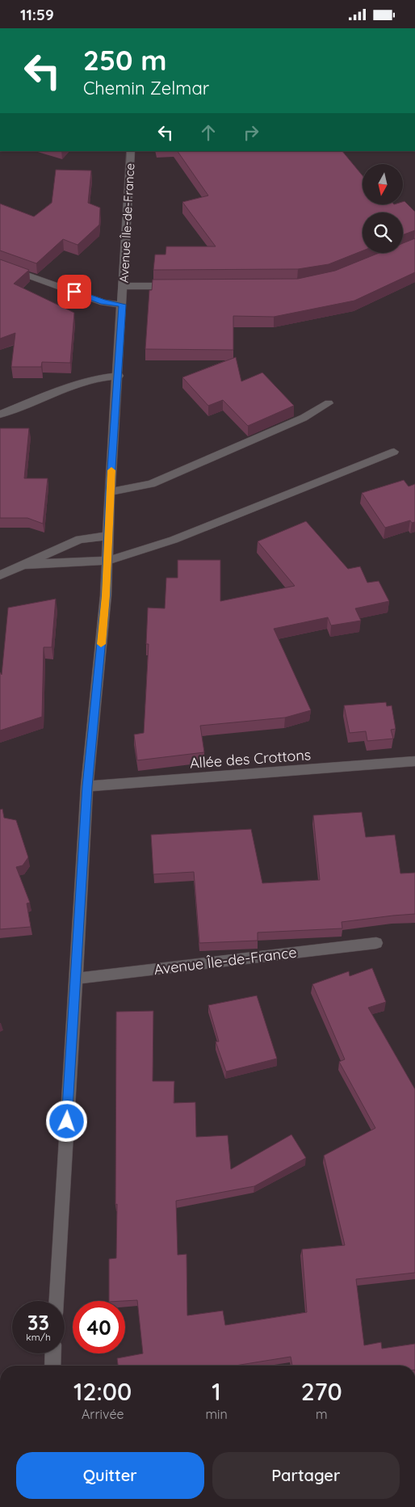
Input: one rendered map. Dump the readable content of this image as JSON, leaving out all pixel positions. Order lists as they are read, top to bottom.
{
  "streets": {
    "street": ["Avenue Île-de-France", "Allée des Crottons"]
  },
  "crossings": [
    ["Avenue Île-de-France", "Allée des Crottons"]
  ],
  "north": "bottom",
  "page": {
    "status": "11:59",
    "turn": ["250 m", "Chemin Zelmar"],
    "speed": "33 km/h",
    "limit": "40",
    "eta": [
      "12:00",
      "Arrivée",
      "1",
      "min",
      "270",
      "m"
    ],
    "buttons": ["Quitter", "Partager"]
  }
}
